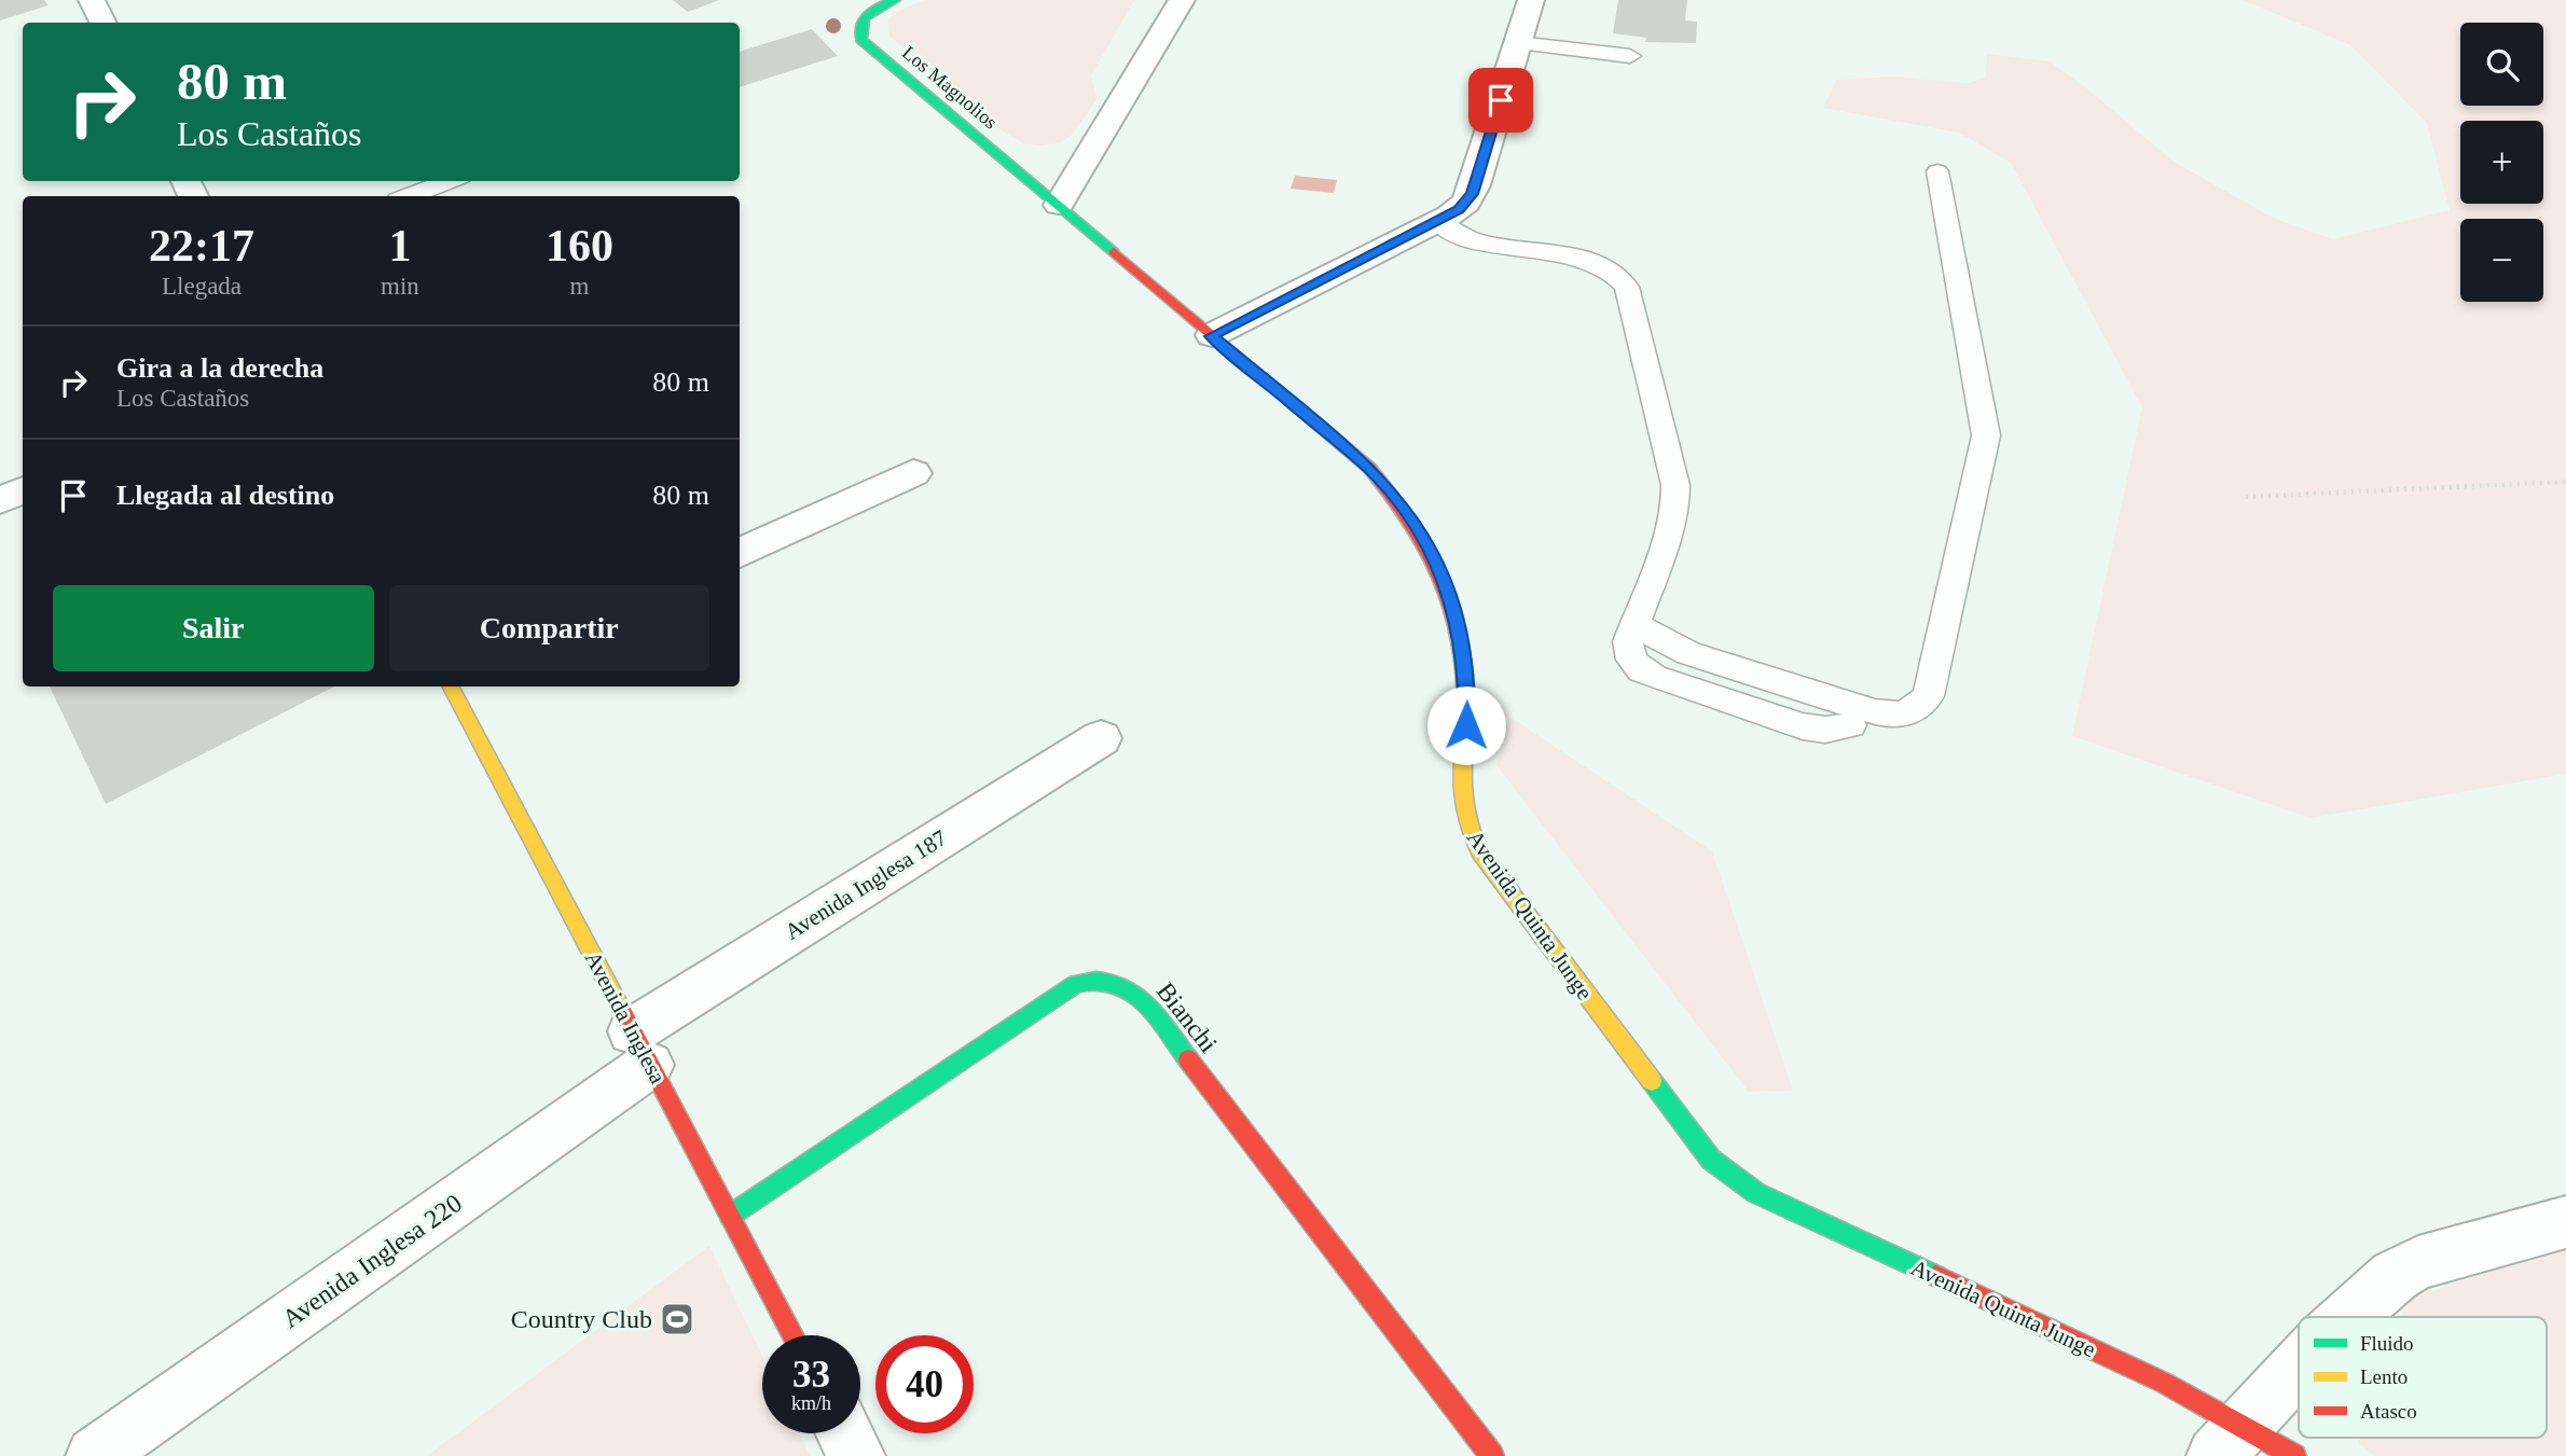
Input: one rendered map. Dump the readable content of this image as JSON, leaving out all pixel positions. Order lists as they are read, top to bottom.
{
  "streets": {
    "street": [
      "Los Magnolios",
      "Avenida Inglesa 187",
      "Avenida Quinta Junge",
      "Avenida Inglesa",
      "Bianchi",
      "Avenida Inglesa 220"
    ]
  },
  "crossings": [
    ["Los Magnolios", "Avenida Quinta Junge"],
    ["Avenida Inglesa 187", "Avenida Inglesa"],
    ["Avenida Inglesa 187", "Avenida Inglesa 220"],
    ["Avenida Inglesa", "Bianchi"],
    ["Avenida Inglesa", "Avenida Inglesa 220"]
  ],
  "places": {
    "sports": ["Country Club"]
  },
  "legend": ["Fluido", "Lento", "Atasco"],
  "page": {
    "map_buttons": ["+", "−"],
    "turn": ["80 m", "Los Castaños"],
    "eta": [
      "22:17",
      "Llegada",
      "1",
      "min",
      "160",
      "m"
    ],
    "list": [
      {
        "name": "Gira a la derecha",
        "note": "Los Castaños",
        "value": "80 m"
      },
      {
        "name": "Llegada al destino",
        "value": "80 m"
      }
    ],
    "buttons": ["Salir", "Compartir"],
    "speed": "33 km/h",
    "limit": "40"
  }
}
